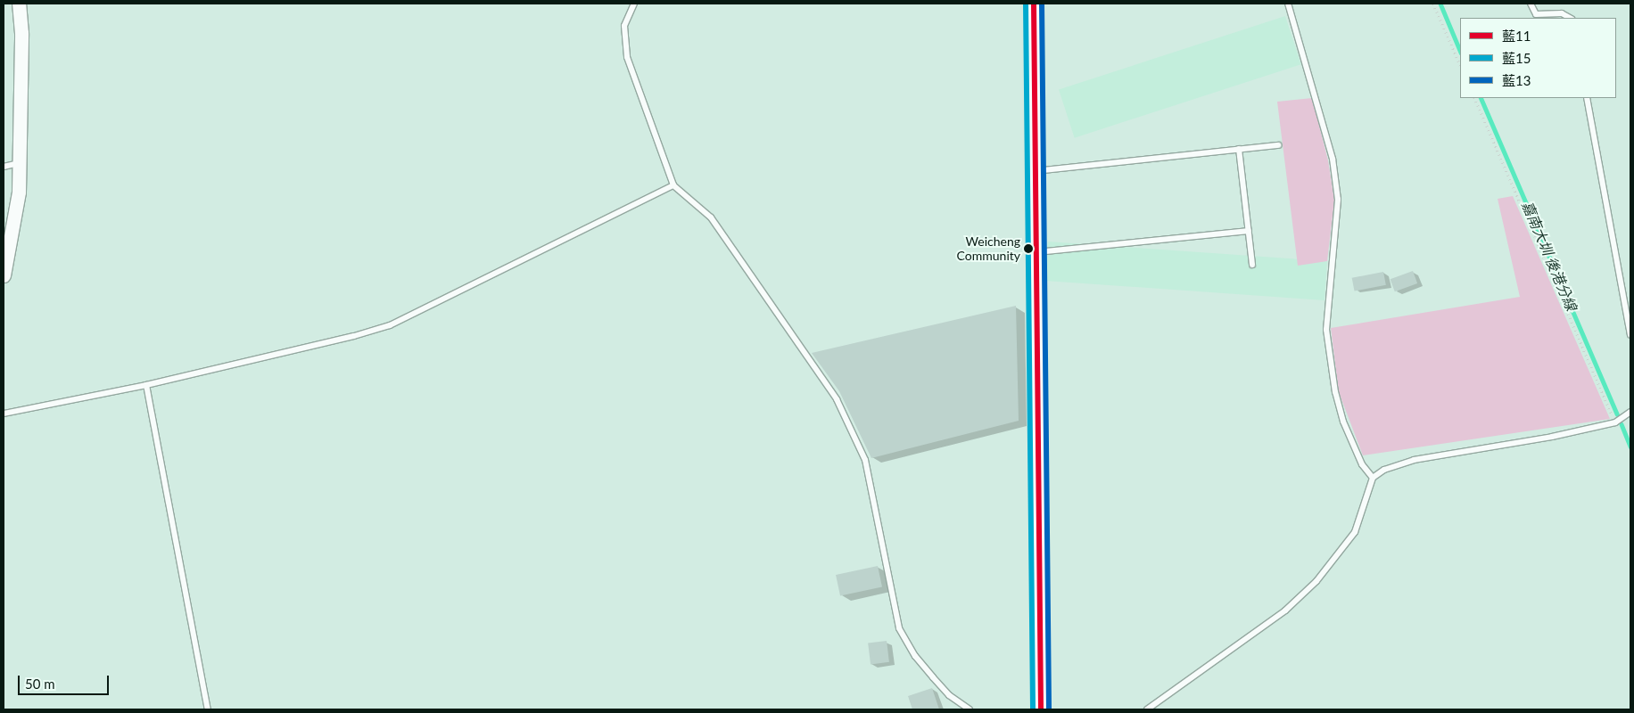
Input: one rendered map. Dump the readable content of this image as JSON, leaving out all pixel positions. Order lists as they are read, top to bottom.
{
  "water": ["嘉南大圳 後港分線"],
  "places": ["Weicheng Community"],
  "lines": ["transit line 藍11", "transit line 藍15", "transit line 藍13"],
  "legend": ["藍11", "藍15", "藍13"],
  "scale_bar": "50 m"
}
